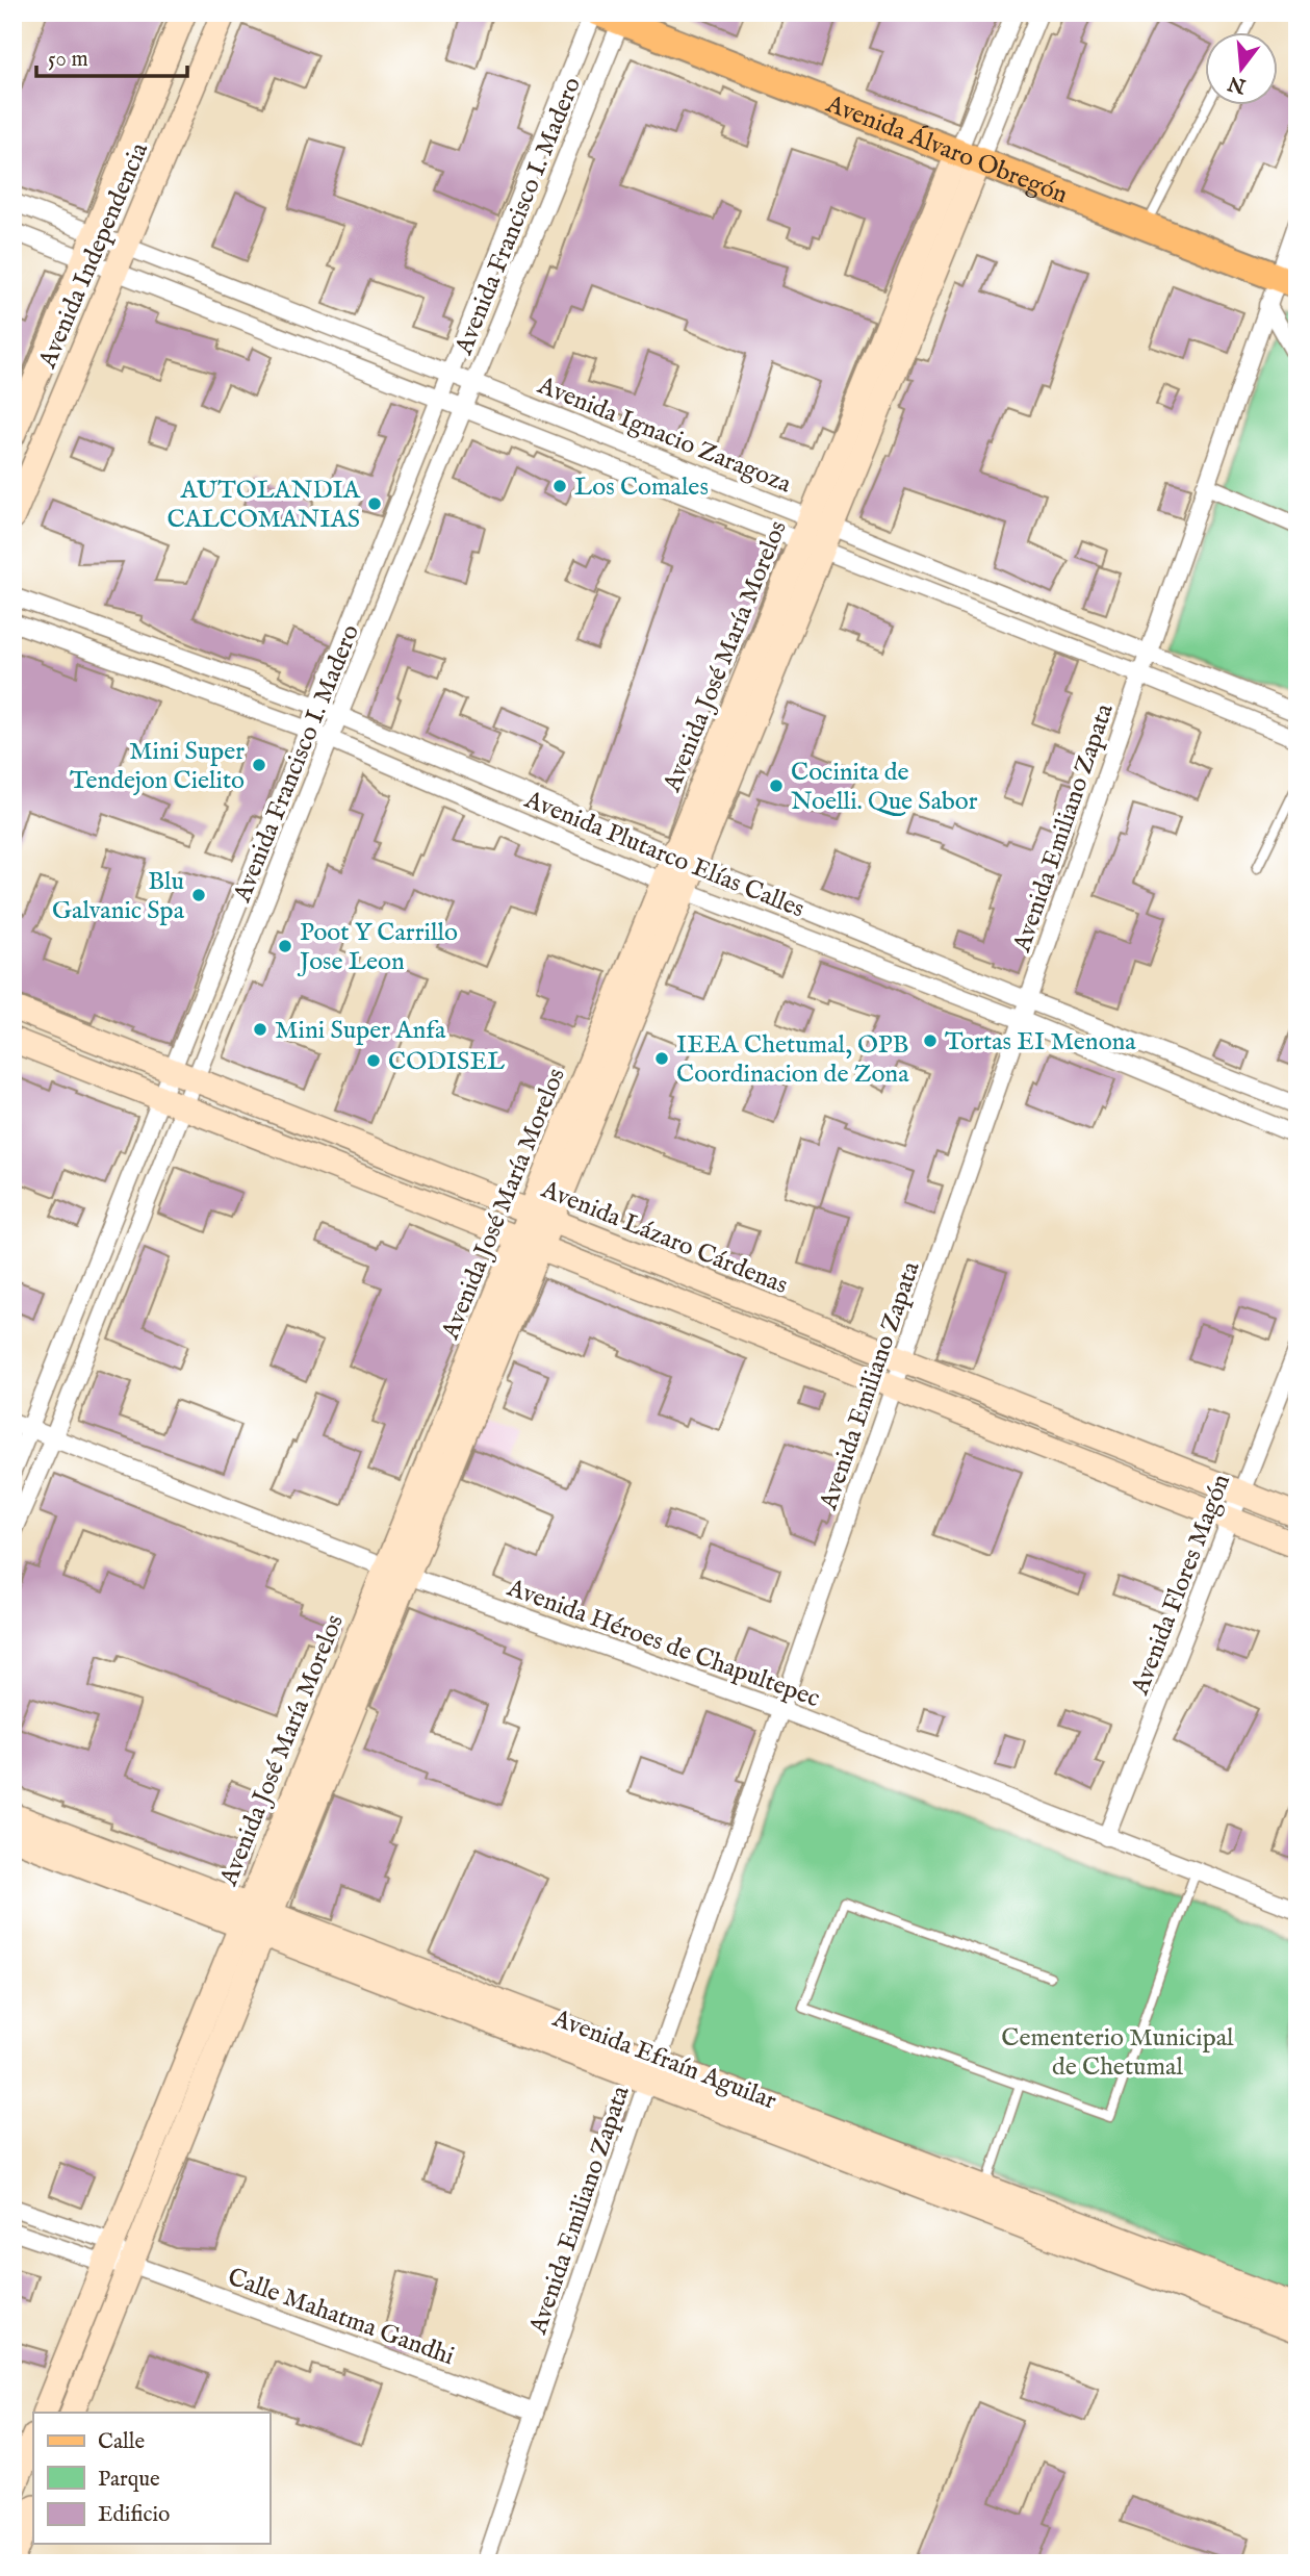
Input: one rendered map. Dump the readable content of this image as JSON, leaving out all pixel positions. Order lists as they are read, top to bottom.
{
  "streets": {
    "main road": [
      "Avenida Álvaro Obregón",
      "Avenida Independencia",
      "Avenida José María Morelos",
      "Avenida Lázaro Cárdenas",
      "Avenida Efraín Aguilar"
    ],
    "street": [
      "Avenida Francisco I. Madero",
      "Avenida Ignacio Zaragoza",
      "Avenida Emiliano Zapata",
      "Avenida Plutarco Elías Calles",
      "Avenida Flores Magón",
      "Avenida Héroes de Chapultepec",
      "Calle Mahatma Gandhi"
    ]
  },
  "crossings": [
    ["Avenida Álvaro Obregón", "Avenida Francisco I. Madero"],
    ["Avenida Álvaro Obregón", "Avenida José María Morelos"],
    ["Avenida Álvaro Obregón", "Avenida Emiliano Zapata"],
    ["Avenida Francisco I. Madero", "Avenida Ignacio Zaragoza"],
    ["Avenida Francisco I. Madero", "Avenida Plutarco Elías Calles"],
    ["Avenida Francisco I. Madero", "Avenida Lázaro Cárdenas"],
    ["Avenida Francisco I. Madero", "Avenida Héroes de Chapultepec"],
    ["Avenida Independencia", "Avenida Ignacio Zaragoza"],
    ["Avenida Ignacio Zaragoza", "Avenida José María Morelos"],
    ["Avenida Ignacio Zaragoza", "Avenida Emiliano Zapata"],
    ["Avenida José María Morelos", "Avenida Plutarco Elías Calles"],
    ["Avenida José María Morelos", "Avenida Lázaro Cárdenas"],
    ["Avenida José María Morelos", "Avenida Héroes de Chapultepec"],
    ["Avenida José María Morelos", "Avenida Efraín Aguilar"],
    ["Avenida José María Morelos", "Calle Mahatma Gandhi"],
    ["Avenida Emiliano Zapata", "Avenida Plutarco Elías Calles"],
    ["Avenida Emiliano Zapata", "Avenida Lázaro Cárdenas"],
    ["Avenida Emiliano Zapata", "Avenida Héroes de Chapultepec"],
    ["Avenida Emiliano Zapata", "Avenida Efraín Aguilar"],
    ["Avenida Emiliano Zapata", "Calle Mahatma Gandhi"],
    ["Avenida Lázaro Cárdenas", "Avenida Flores Magón"],
    ["Avenida Flores Magón", "Avenida Héroes de Chapultepec"]
  ],
  "parks": ["Cementerio Municipal de Chetumal"],
  "places": [
    "Los Comales",
    "AUTOLANDIA CALCOMANIAS",
    "Mini Super Tendejon Cielito",
    "Cocinita de Noelli. Que Sabor",
    "Blu Galvanic Spa",
    "Poot Y Carrillo Jose Leon",
    "Mini Super Anfa",
    "Tortas EI Menona",
    "IEEA Chetumal, OPB Coordinacion de Zona",
    "CODISEL"
  ],
  "legend": ["Calle", "Parque", "Edificio"],
  "scale_bar": "50 m",
  "north": "bottom"
}
